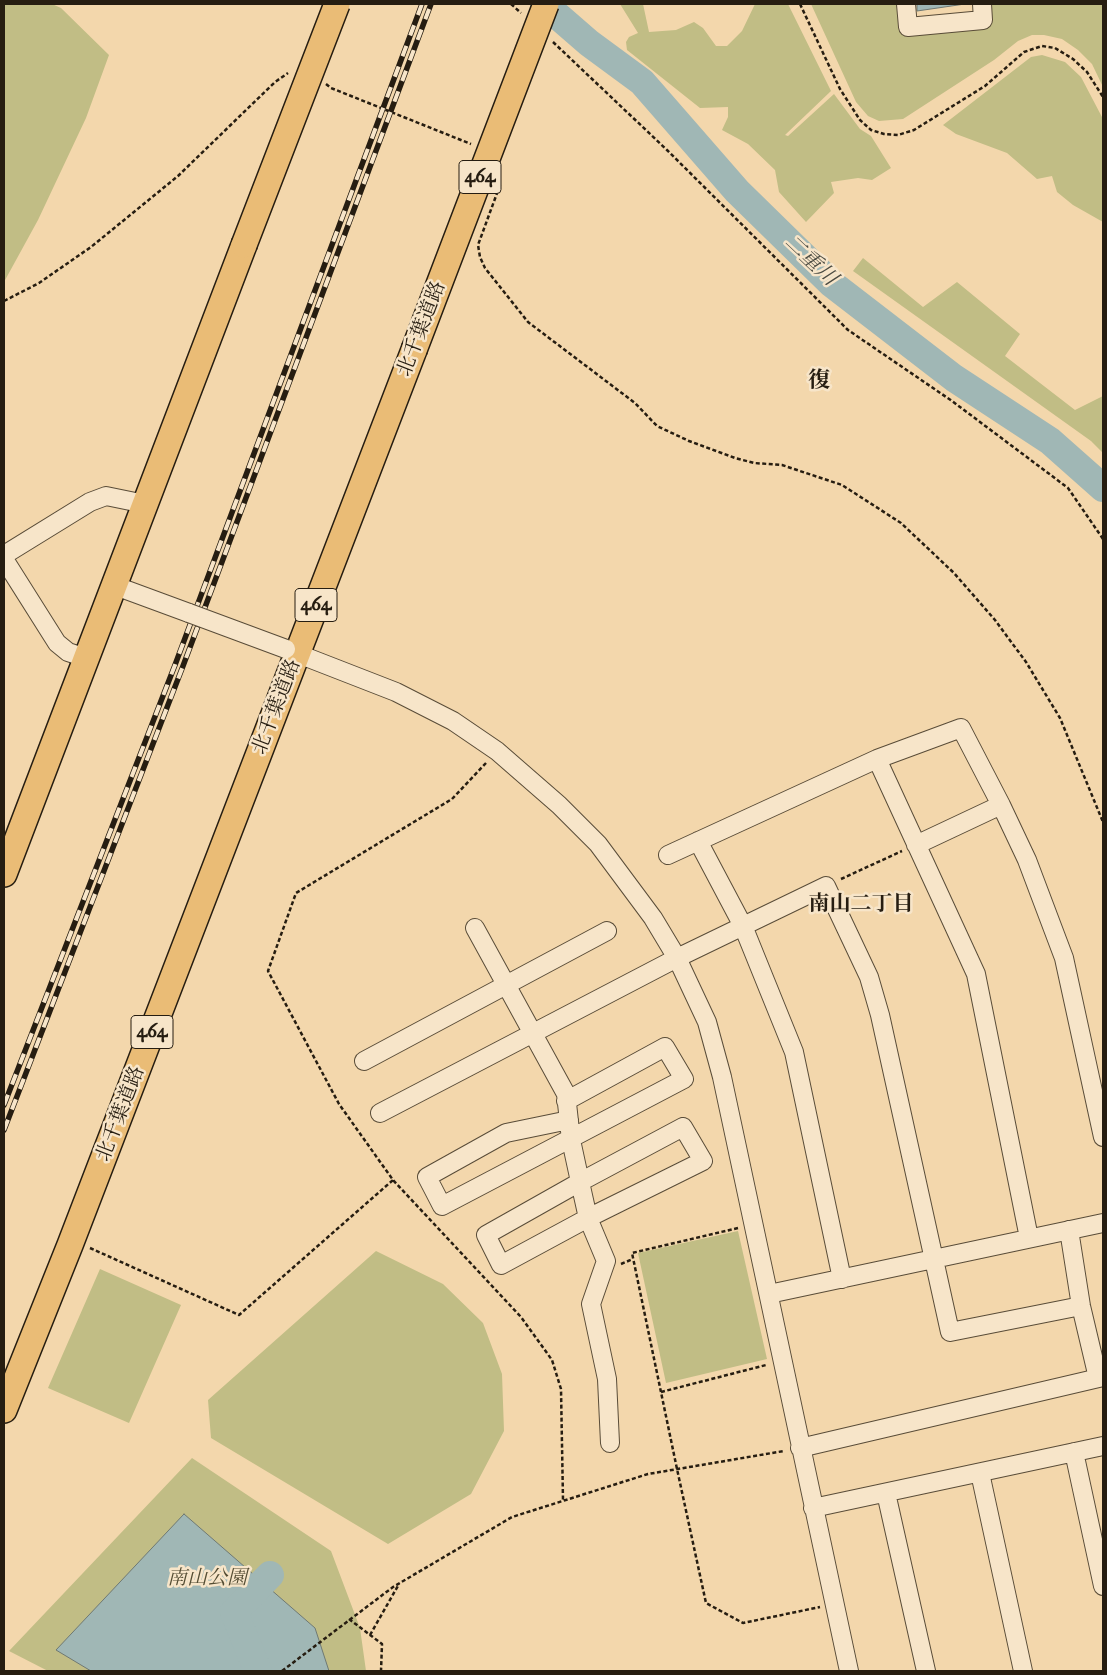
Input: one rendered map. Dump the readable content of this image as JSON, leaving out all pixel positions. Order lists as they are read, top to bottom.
{
  "streets": {
    "highway": ["464", "北千葉道路"]
  },
  "districts": ["復", "南山二丁目"],
  "water": ["二重川"],
  "parks": ["南山公園"]
}
